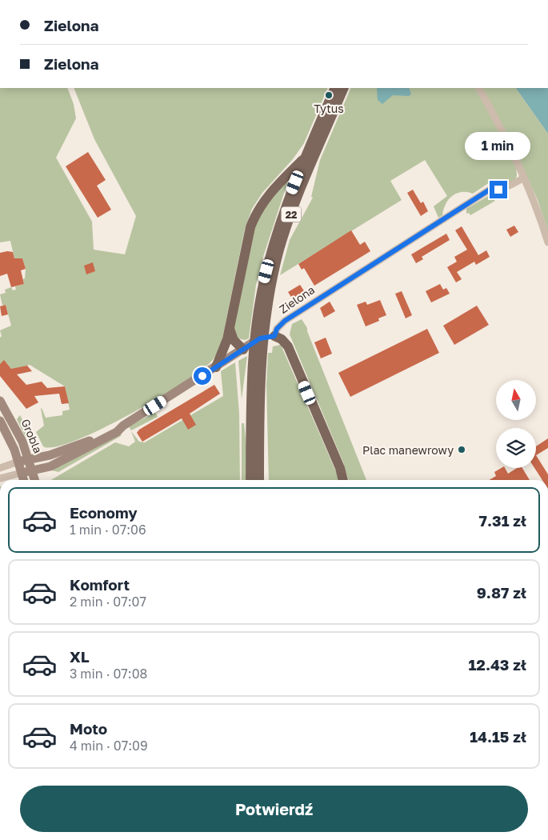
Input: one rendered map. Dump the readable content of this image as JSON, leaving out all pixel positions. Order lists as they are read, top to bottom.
{
  "streets": {
    "main road": ["22"],
    "street": ["Zielona", "Grobla"]
  },
  "places": ["Tytus", "Plac manewrowy"],
  "north": "top",
  "page": {
    "banner": ["Zielona", "Zielona"],
    "bubble": "1 min",
    "list": [
      {
        "name": "Economy",
        "note": "1 min · 07:06",
        "value": "7.31 zł"
      },
      {
        "name": "Komfort",
        "note": "2 min · 07:07",
        "value": "9.87 zł"
      },
      {
        "name": "XL",
        "note": "3 min · 07:08",
        "value": "12.43 zł"
      },
      {
        "name": "Moto",
        "note": "4 min · 07:09",
        "value": "14.15 zł"
      }
    ],
    "buttons": "Potwierdź"
  }
}
